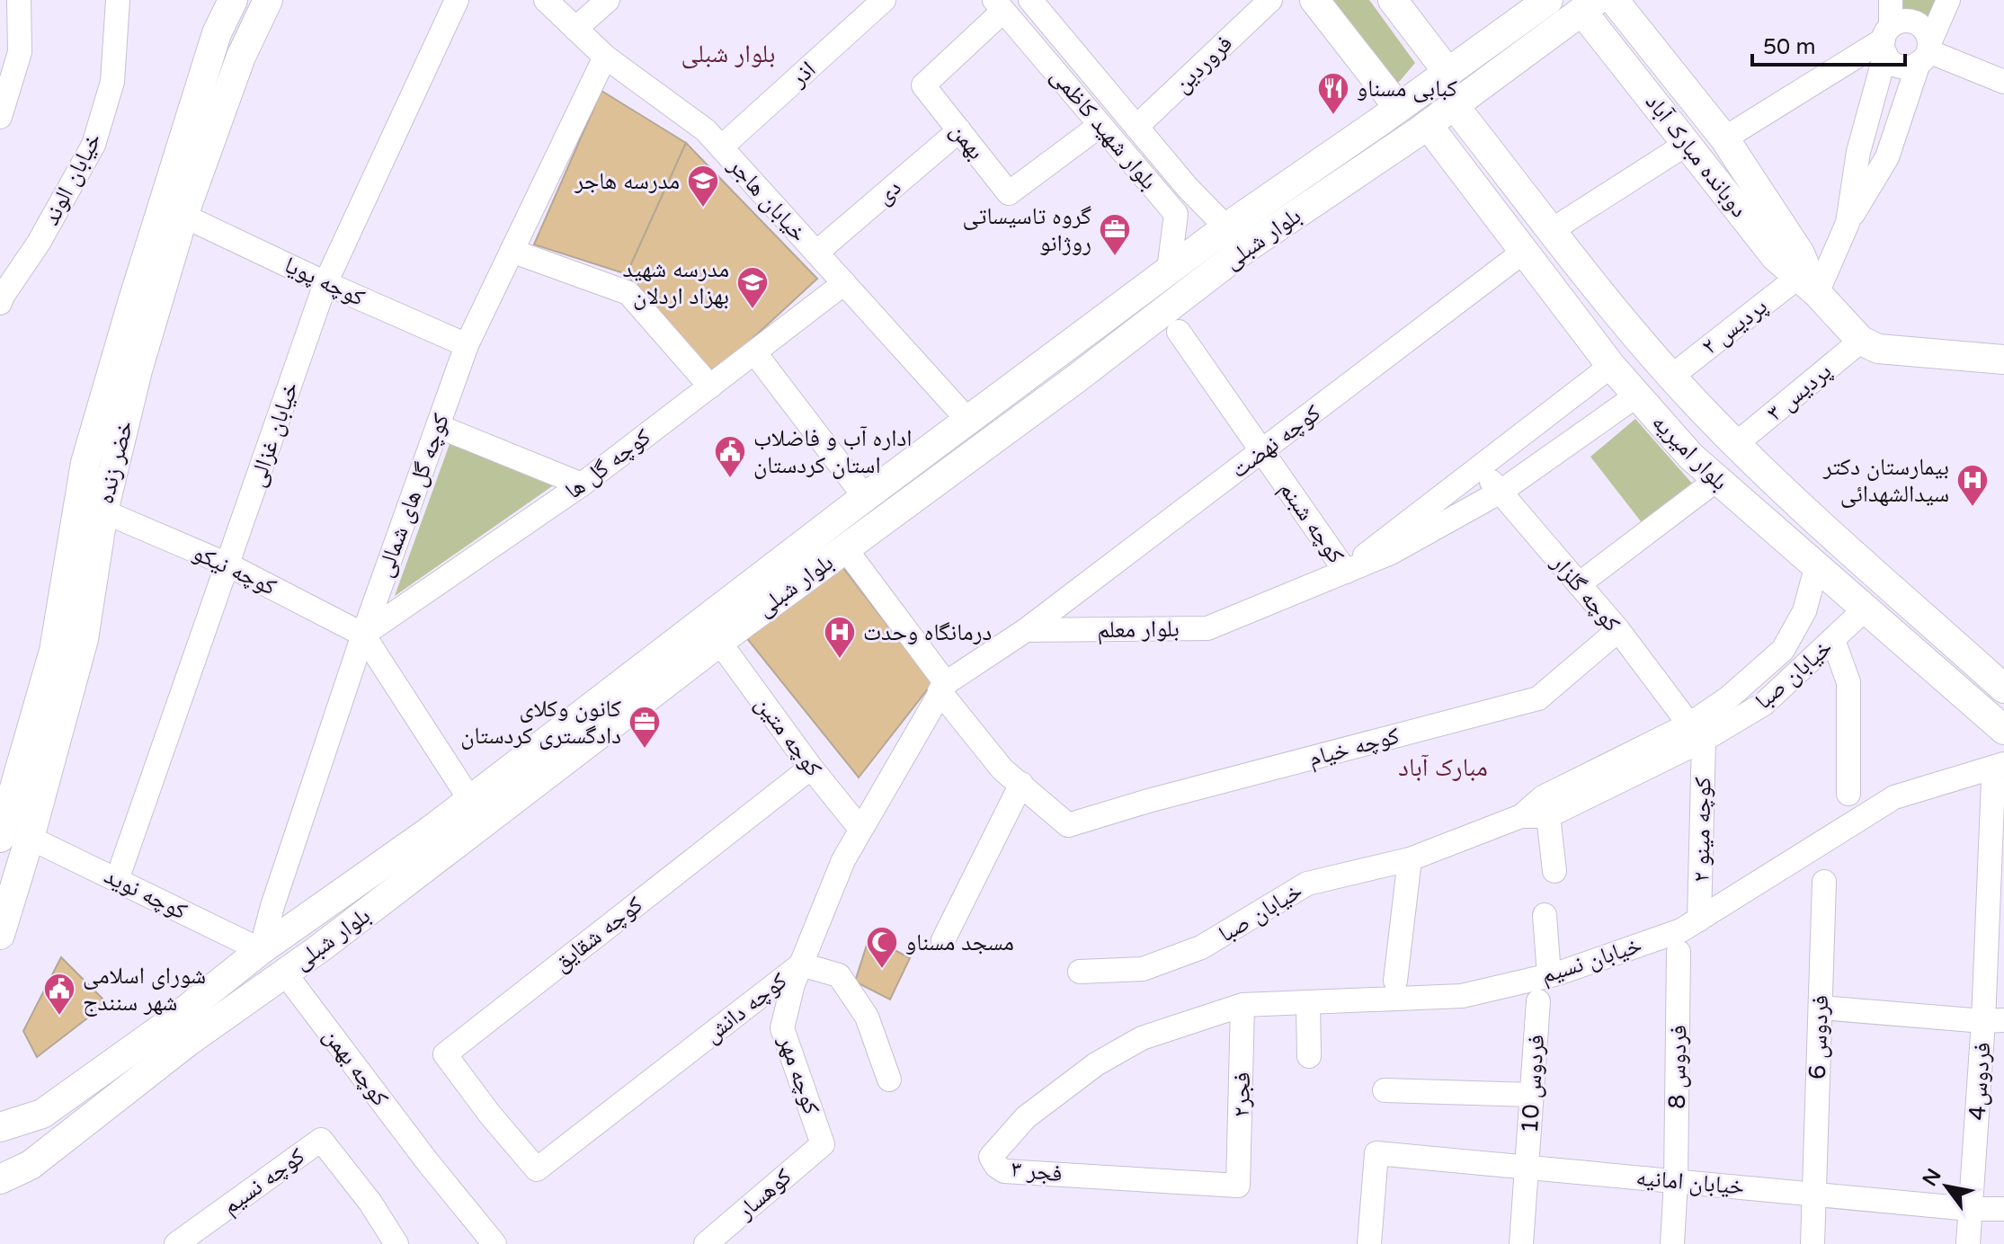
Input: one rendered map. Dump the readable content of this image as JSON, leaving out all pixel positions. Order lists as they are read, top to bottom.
{
  "streets": {
    "street": [
      "فروردین",
      "اذر",
      "بلوار شهید کاظمی",
      "بهمن",
      "دوبانده مبارک آباد",
      "خیابان الوند",
      "دی",
      "خیابان هاجر",
      "بلوار شبلی",
      "کوچه پویا",
      "پردیس ۲",
      "پردیس ۳",
      "خیابان غزالی",
      "کوچه نهضت",
      "بلوار امیریه",
      "خضر زنده",
      "کوچه گل ها",
      "کوچه گل های شمالی",
      "کوچه شبنم",
      "کوچه نیکو",
      "کوچه گلزار",
      "بلوار معلم",
      "خیابان صبا",
      "کوچه متین",
      "کوچه خیام",
      "کوچه مینو ۲",
      "کوچه نوید",
      "کوچه شقایق",
      "خیابان نسیم",
      "کوچه دانش",
      "فردوس 6",
      "کوچه بهمن",
      "فردوس 8",
      "کوچه مهر",
      "فردوس4",
      "فردوس 10",
      "فجر۲",
      "فجر ۳",
      "کوچه نسیم",
      "خیابان امانیه",
      "کوهسار"
    ]
  },
  "crossings": [
    ["فروردین", "بلوار شهید کاظمی"],
    ["اذر", "خیابان هاجر"],
    ["بلوار شهید کاظمی", "بهمن"],
    ["بلوار شهید کاظمی", "بلوار شبلی"],
    ["بهمن", "دی"],
    ["دوبانده مبارک آباد", "بلوار شبلی"],
    ["دوبانده مبارک آباد", "پردیس ۲"],
    ["دوبانده مبارک آباد", "پردیس ۳"],
    ["دی", "خیابان هاجر"],
    ["خیابان هاجر", "بلوار شبلی"],
    ["خیابان هاجر", "کوچه گل ها"],
    ["خیابان هاجر", "کوچه گل های شمالی"],
    ["بلوار شبلی", "بلوار امیریه"],
    ["بلوار شبلی", "کوچه گل های شمالی"],
    ["بلوار شبلی", "کوچه متین"],
    ["بلوار شبلی", "کوچه نوید"],
    ["بلوار شبلی", "کوچه بهمن"],
    ["کوچه پویا", "خیابان غزالی"],
    ["کوچه پویا", "خضر زنده"],
    ["کوچه پویا", "کوچه گل های شمالی"],
    ["پردیس ۲", "بلوار امیریه"],
    ["پردیس ۳", "بلوار امیریه"],
    ["خیابان غزالی", "کوچه نیکو"],
    ["خیابان غزالی", "کوچه نوید"],
    ["کوچه نهضت", "بلوار امیریه"],
    ["کوچه نهضت", "کوچه شبنم"],
    ["کوچه نهضت", "بلوار معلم"],
    ["بلوار امیریه", "بلوار معلم"],
    ["بلوار امیریه", "خیابان صبا"],
    ["خضر زنده", "کوچه نیکو"],
    ["خضر زنده", "کوچه نوید"],
    ["کوچه گل ها", "کوچه گل های شمالی"],
    ["کوچه گل ها", "کوچه نیکو"],
    ["کوچه گل های شمالی", "کوچه نیکو"],
    ["کوچه گل های شمالی", "کوچه نوید"],
    ["کوچه شبنم", "بلوار معلم"],
    ["کوچه گلزار", "بلوار معلم"],
    ["کوچه گلزار", "خیابان صبا"],
    ["کوچه گلزار", "کوچه خیام"],
    ["کوچه گلزار", "کوچه مینو ۲"],
    ["خیابان صبا", "کوچه مینو ۲"],
    ["کوچه متین", "کوچه شقایق"],
    ["کوچه متین", "کوچه دانش"],
    ["کوچه مینو ۲", "خیابان نسیم"],
    ["کوچه شقایق", "کوچه دانش"],
    ["خیابان نسیم", "فردوس4"],
    ["خیابان نسیم", "فجر۲"],
    ["خیابان نسیم", "فجر ۳"],
    ["کوچه دانش", "کوچه مهر"],
    ["فردوس 6", "خیابان امانیه"],
    ["فردوس 8", "خیابان امانیه"],
    ["کوچه مهر", "کوهسار"],
    ["فردوس4", "خیابان امانیه"],
    ["فردوس 10", "خیابان امانیه"],
    ["فجر۲", "فجر ۳"]
  ],
  "districts": ["بلوار شبلی", "مبارک آباد"],
  "places": {
    "restaurant": ["کبابی مسناو"],
    "school or university": ["مدرسه هاجر", "مدرسه شهید بهزاد اردلان"],
    "office": ["گروه تاسیساتی روژانو", "کانون وکلای دادگستری کردستان"],
    "public building": ["اداره آب و فاضلاب استان کردستان", "شورای اسلامی شهر سنندج"],
    "hospital": ["بیمارستان دکتر سیدالشهدائی", "درمانگاه وحدت"],
    "mosque": ["مسجد مسناو"]
  },
  "scale_bar": "50 m",
  "north": "top left"
}
